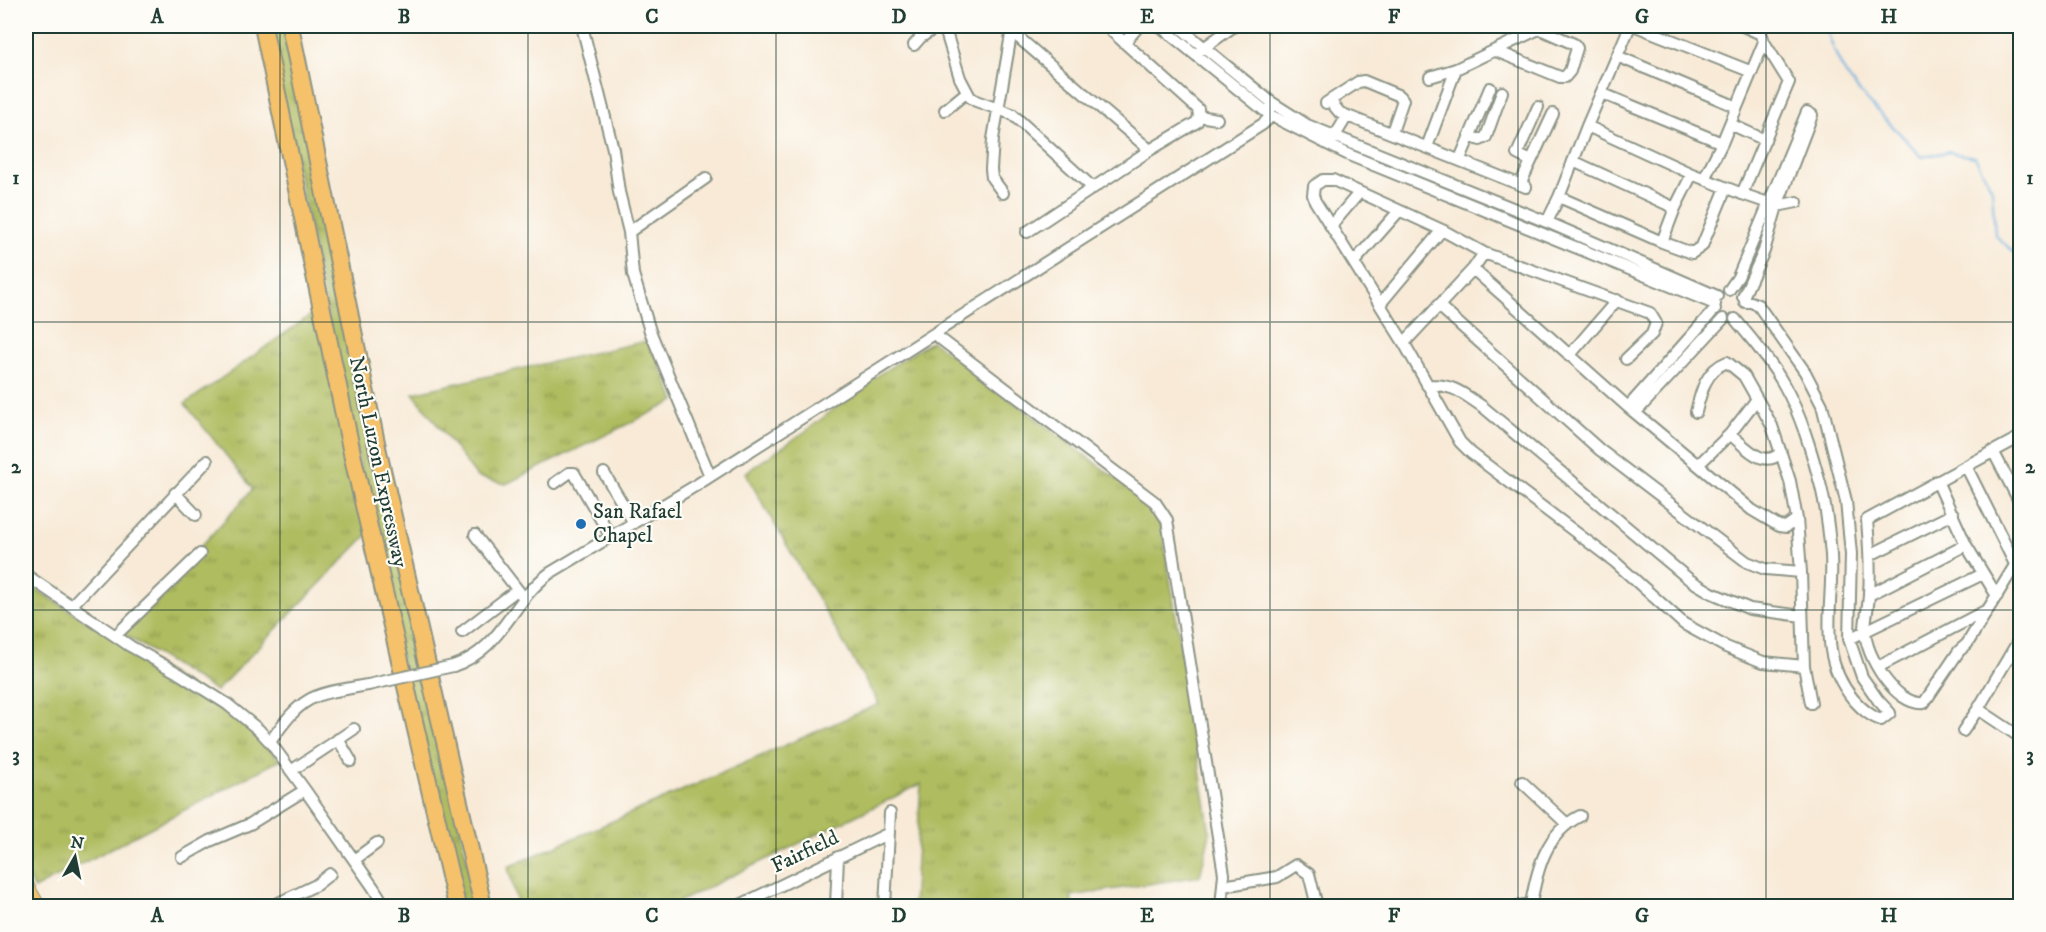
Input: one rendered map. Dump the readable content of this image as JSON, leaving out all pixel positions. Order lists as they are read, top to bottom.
{
  "streets": {
    "highway": ["North Luzon Expressway"],
    "street": ["Fairfield"]
  },
  "places": ["San Rafael Chapel"],
  "north": "top",
  "grid": {
    "columns": [
      "A",
      "B",
      "C",
      "D",
      "E",
      "F",
      "G",
      "H"
    ],
    "rows": ["1", "2", "3"]
  }
}
